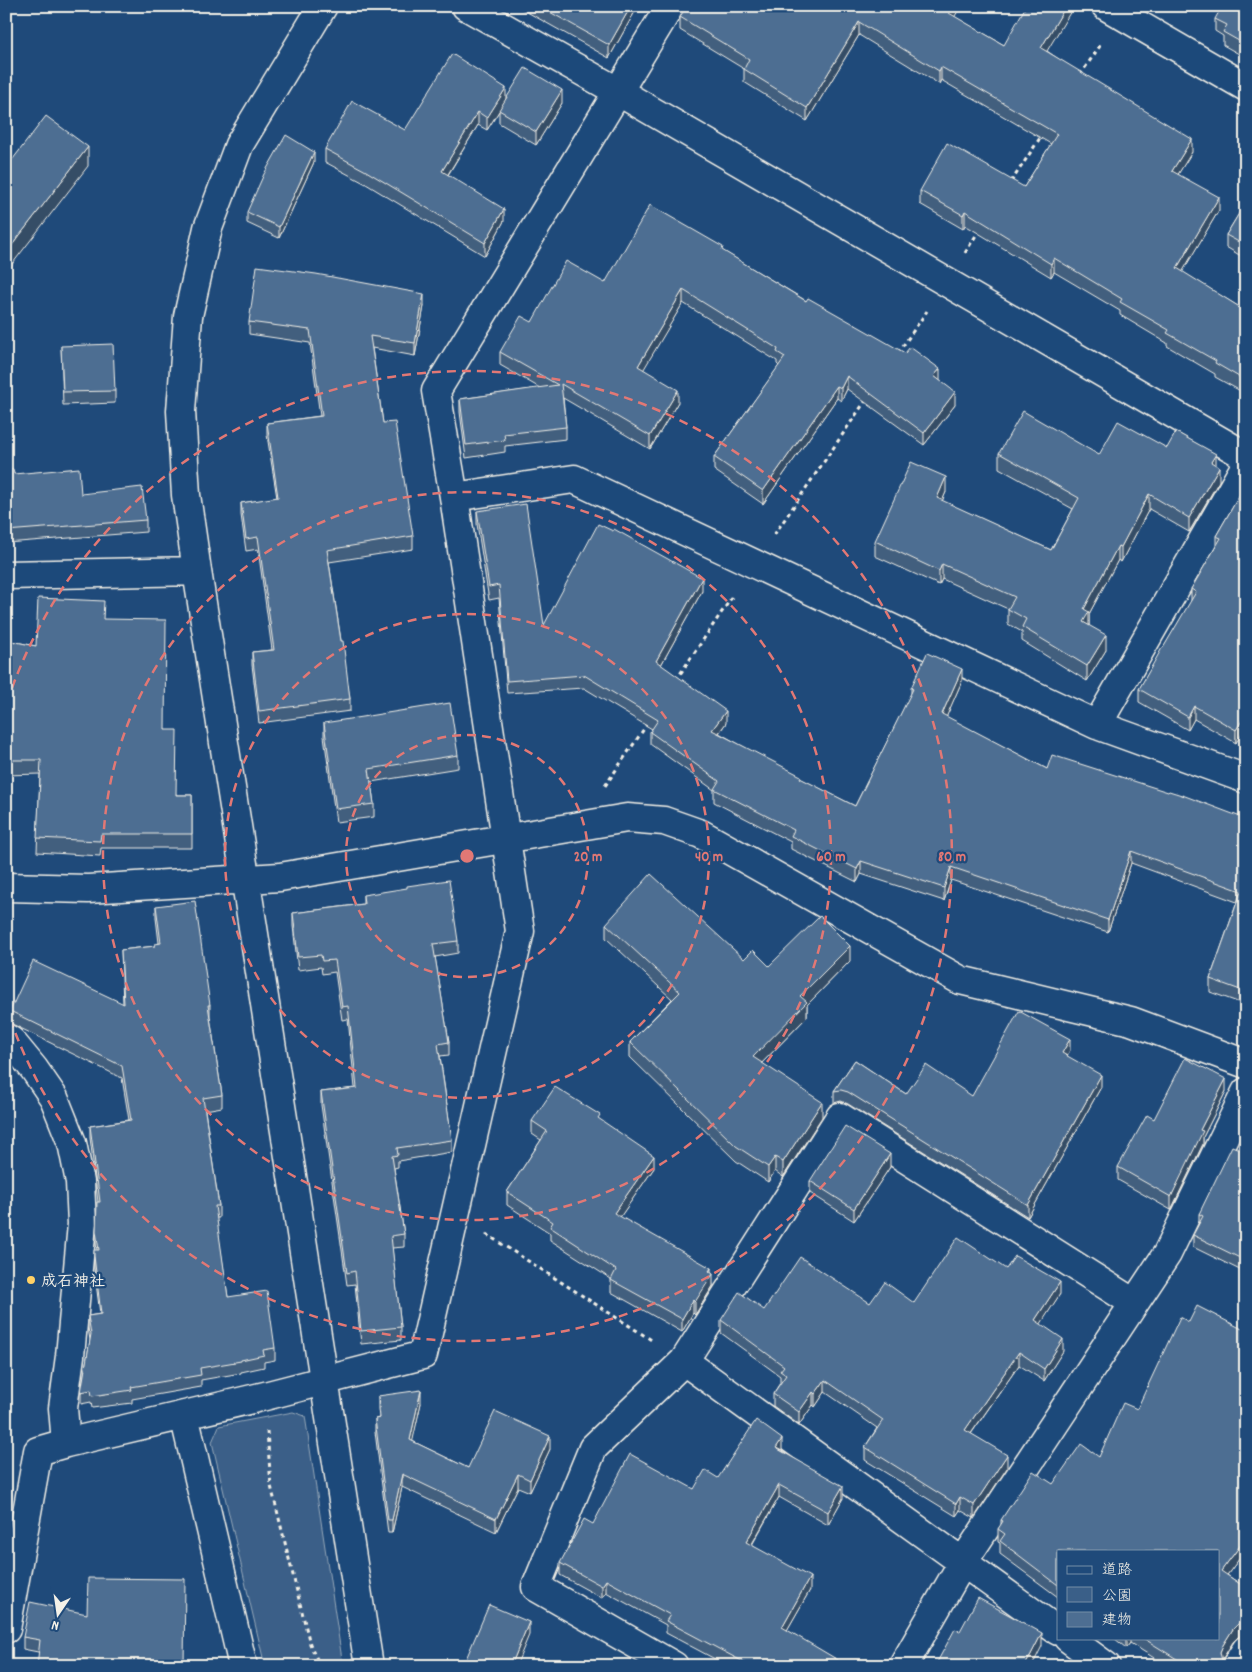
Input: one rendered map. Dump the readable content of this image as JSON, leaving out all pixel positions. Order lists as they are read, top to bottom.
{
  "places": ["成石神社"],
  "legend": ["道路", "公園", "建物"],
  "north": "bottom",
  "rings": [
    "20 m",
    "40 m",
    "60 m",
    "80 m"
  ]
}
